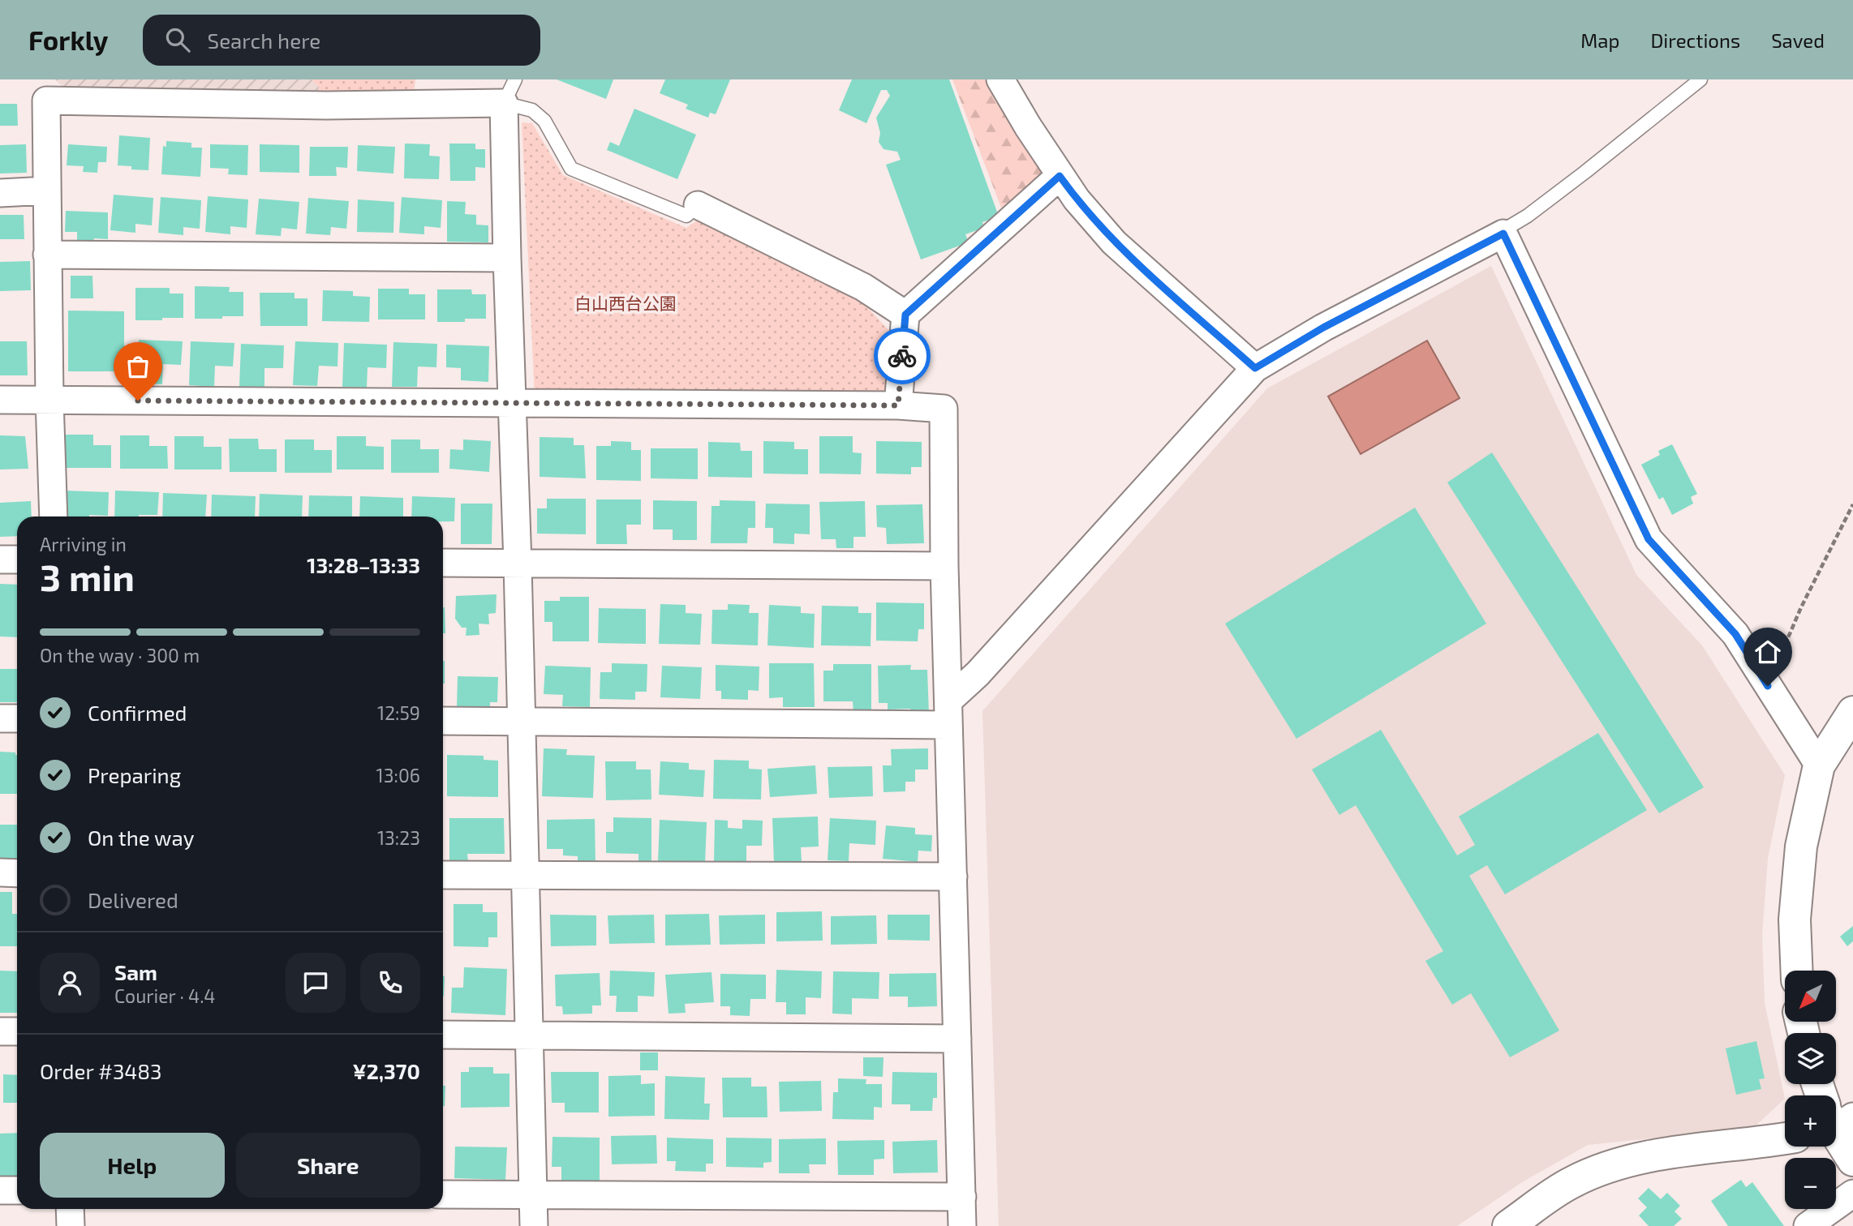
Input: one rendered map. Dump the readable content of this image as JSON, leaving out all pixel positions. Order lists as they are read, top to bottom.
{
  "parks": ["白山西台公園"],
  "north": "bottom left",
  "page": {
    "header": "Forkly",
    "search": "Search here",
    "nav": ["Map", "Directions", "Saved"],
    "heading": ["3 min", "Arriving in", "13:28–13:33"],
    "panel": [
      "Sam",
      "Courier · 4.4",
      "Order #3483",
      "¥2,370"
    ],
    "bar": "On the way · 300 m",
    "list": [
      ["Confirmed", "12:59"],
      ["Preparing", "13:06"],
      ["On the way", "13:23"],
      "Delivered"
    ],
    "map_buttons": ["+", "−"],
    "buttons": ["Help", "Share"]
  }
}
